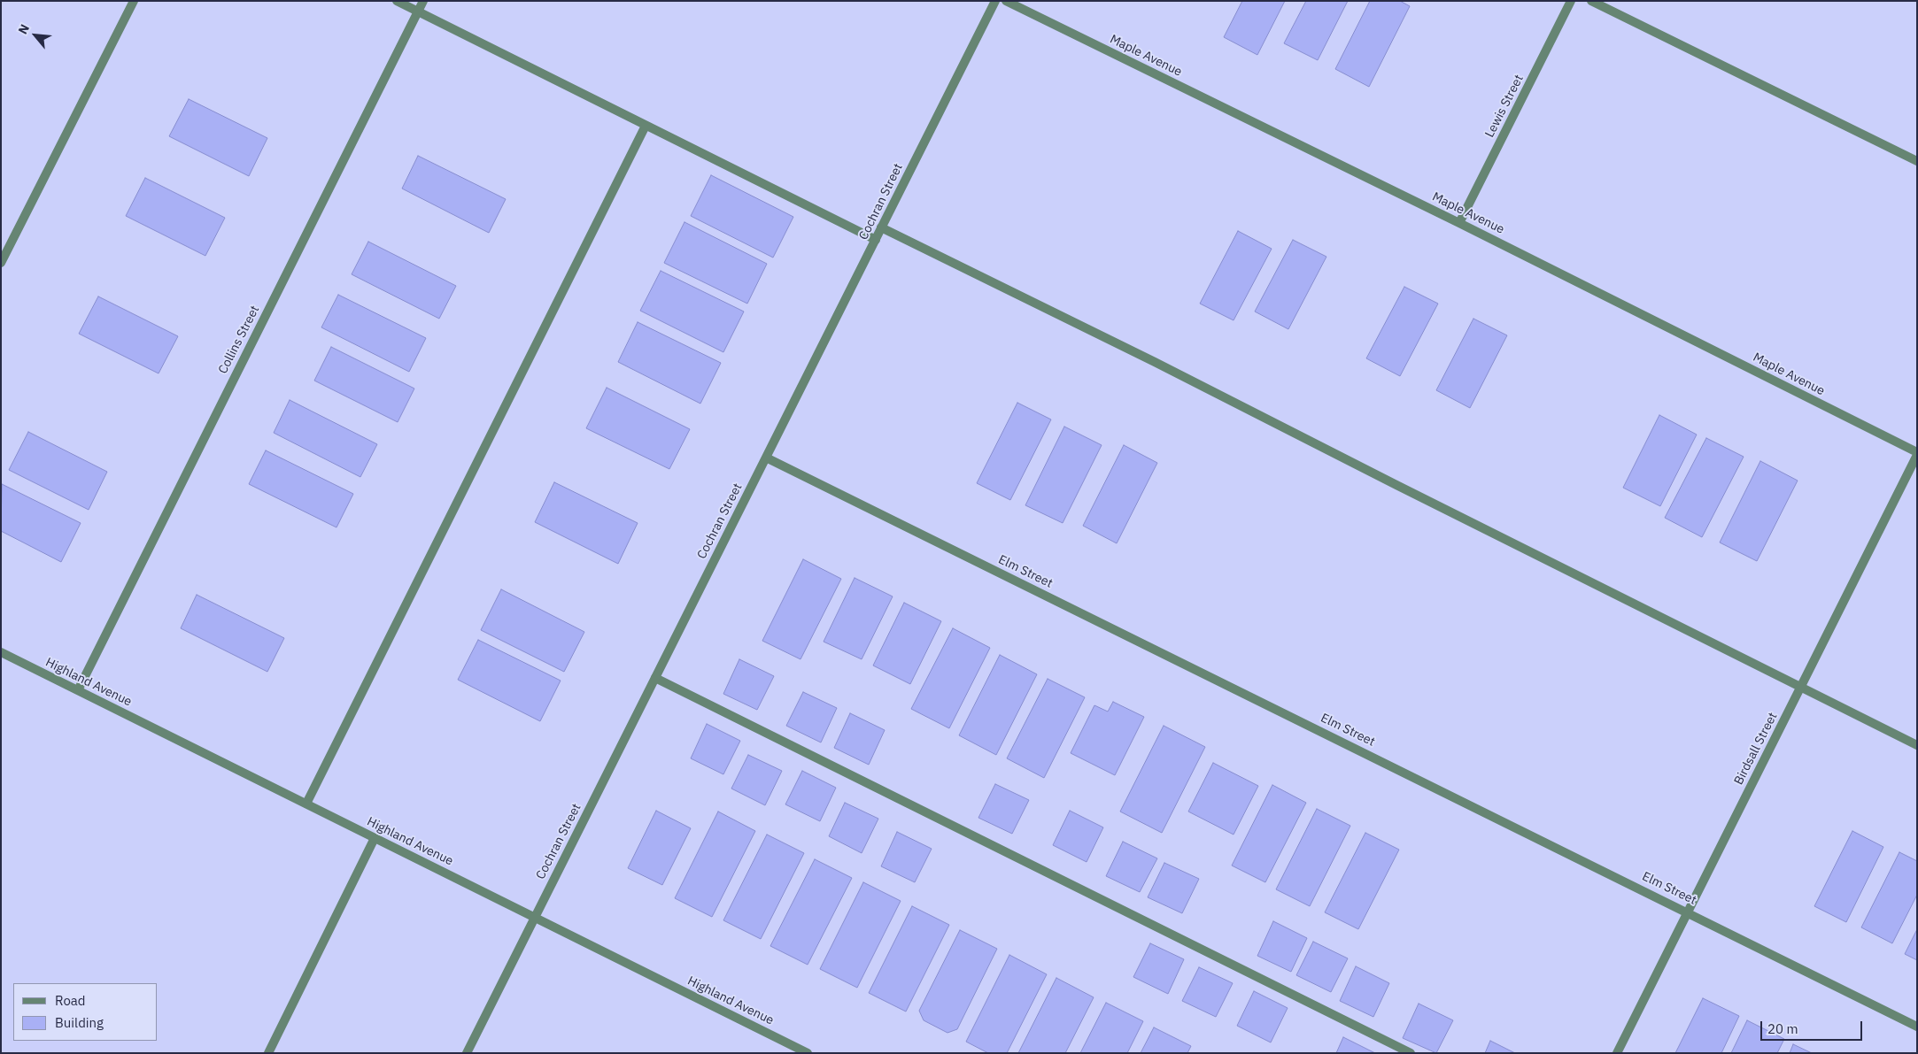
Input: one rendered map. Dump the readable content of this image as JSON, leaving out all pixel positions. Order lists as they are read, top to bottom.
{
  "streets": {
    "street": [
      "Maple Avenue",
      "Lewis Street",
      "Cochran Street",
      "Collins Street",
      "Elm Street",
      "Highland Avenue",
      "Birdsall Street"
    ]
  },
  "crossings": [
    ["Maple Avenue", "Lewis Street"],
    ["Maple Avenue", "Birdsall Street"],
    ["Cochran Street", "Elm Street"],
    ["Cochran Street", "Highland Avenue"],
    ["Collins Street", "Highland Avenue"],
    ["Elm Street", "Birdsall Street"]
  ],
  "legend": ["Road", "Building"],
  "scale_bar": "20 m",
  "north": "top left"
}
